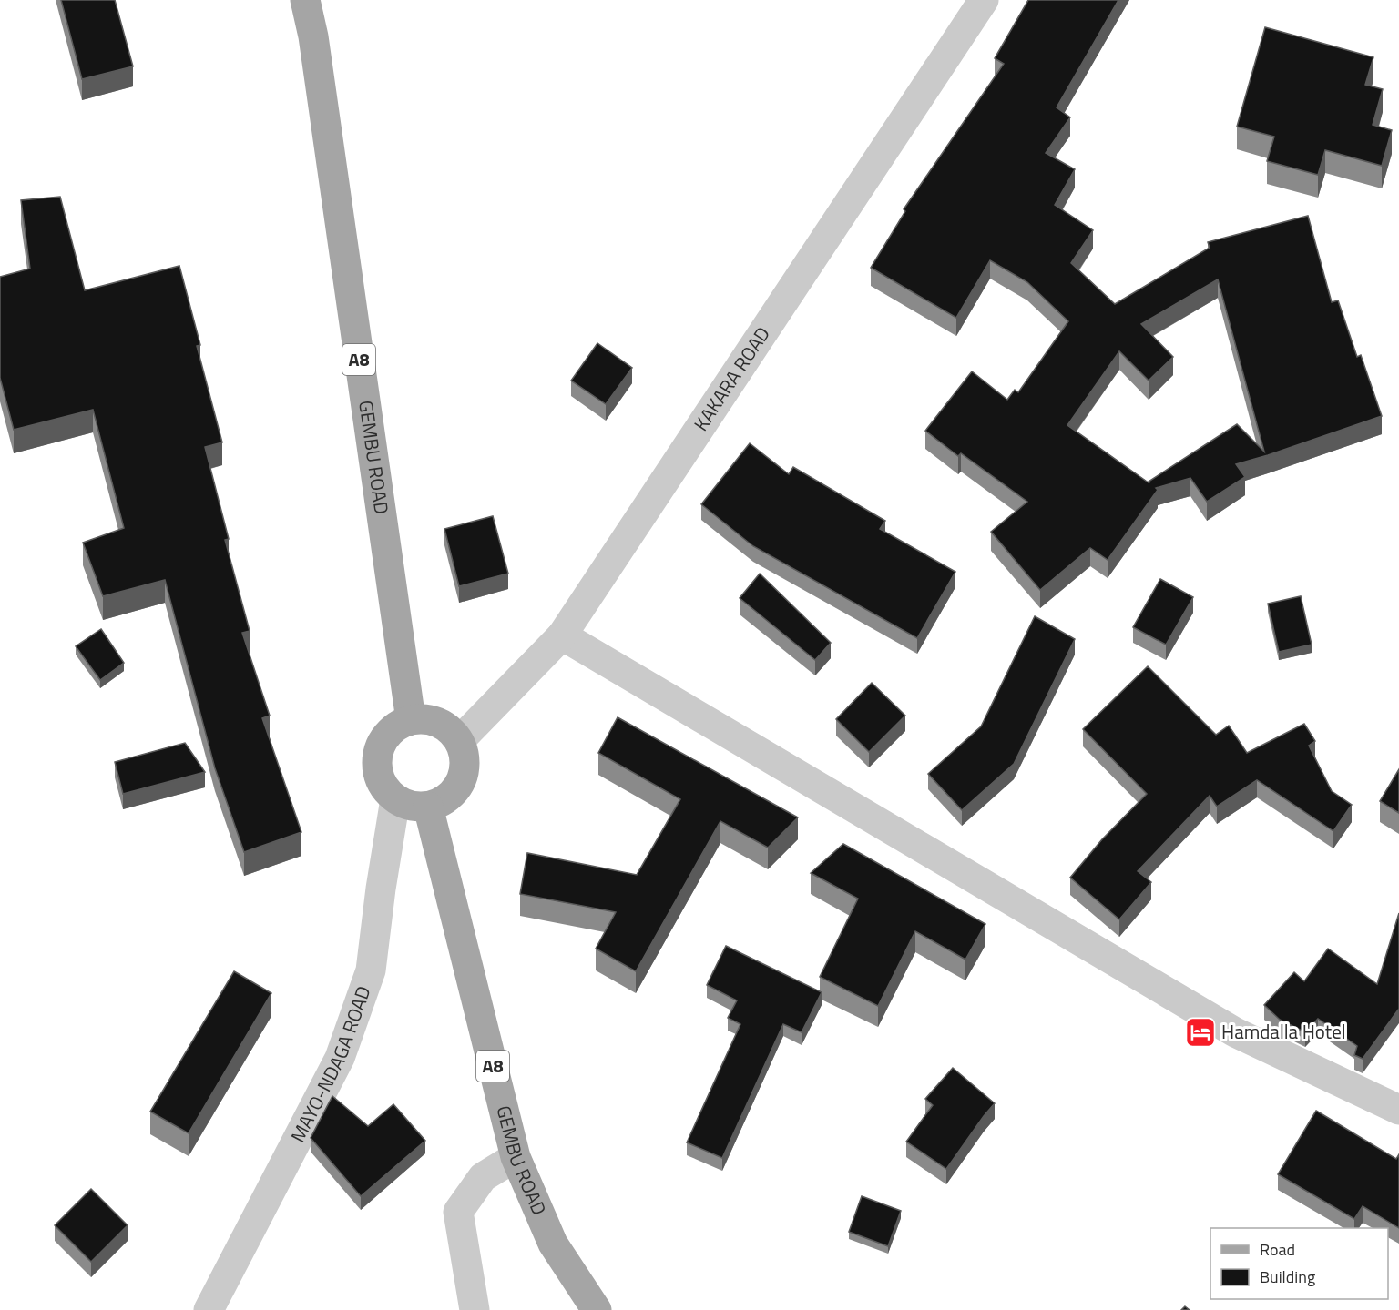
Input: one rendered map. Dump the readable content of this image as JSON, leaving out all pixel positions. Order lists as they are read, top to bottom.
{
  "streets": {
    "main road": ["A8", "GEMBU ROAD"],
    "street": ["KAKARA ROAD", "MAYO-NDAGA ROAD"]
  },
  "crossings": [
    ["KAKARA ROAD", "GEMBU ROAD"],
    ["KAKARA ROAD", "MAYO-NDAGA ROAD"],
    ["GEMBU ROAD", "MAYO-NDAGA ROAD"]
  ],
  "places": {
    "hotel": ["Hamdalla Hotel"]
  },
  "legend": ["Road", "Building"]
}
